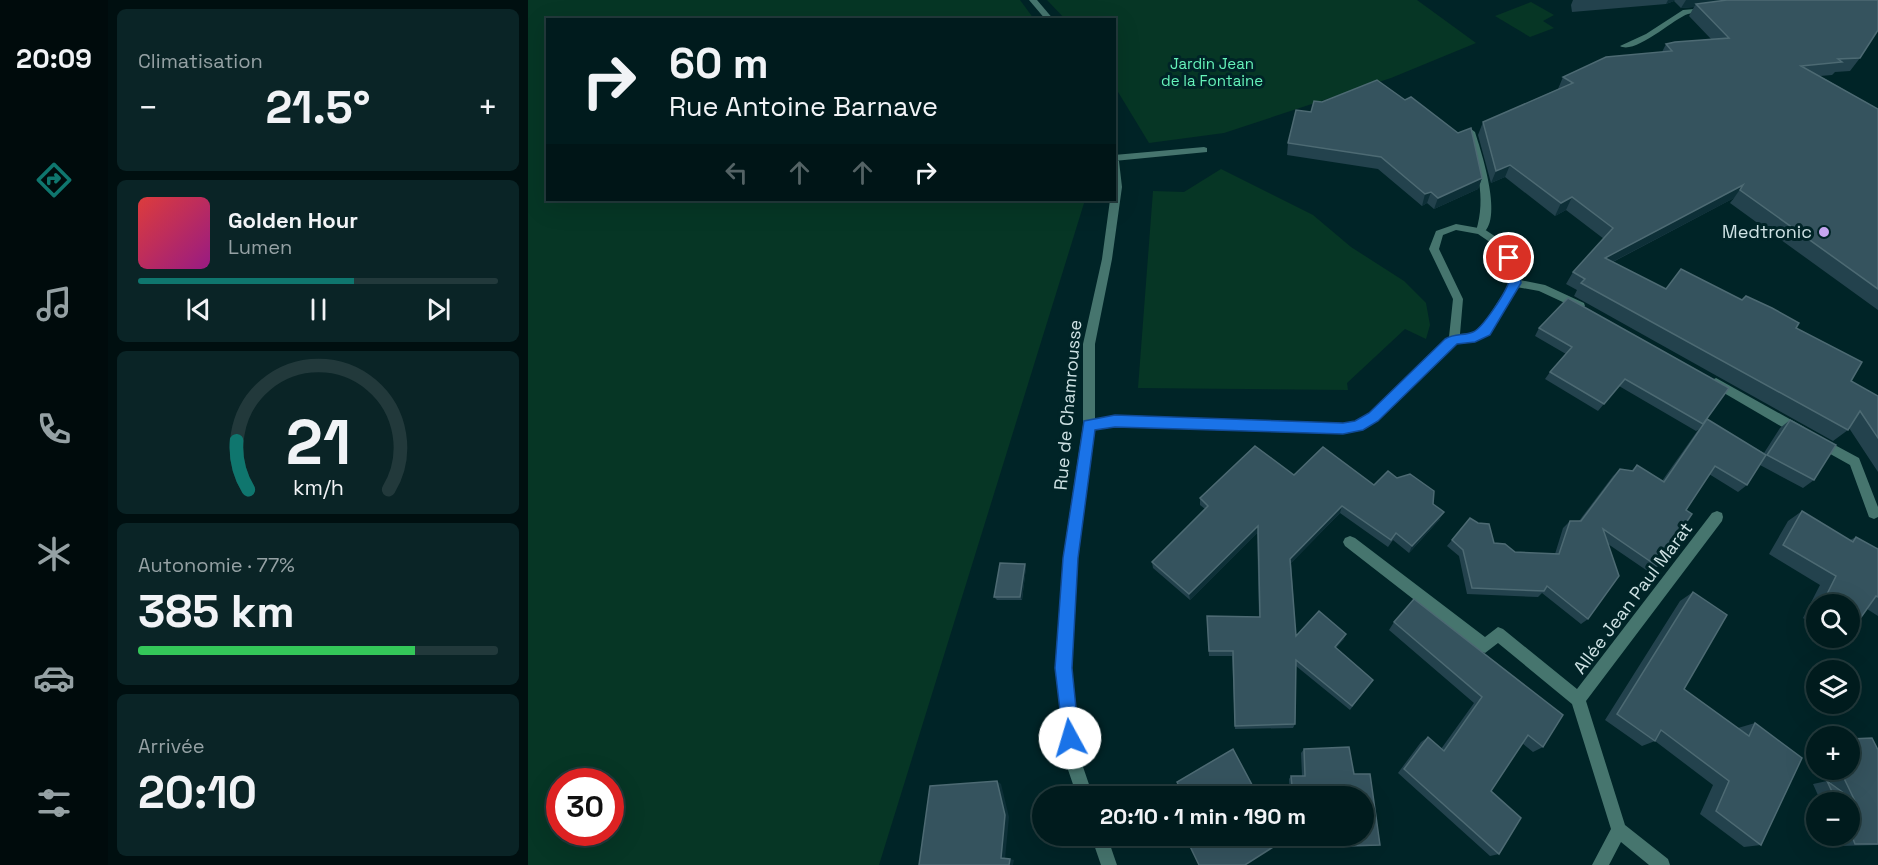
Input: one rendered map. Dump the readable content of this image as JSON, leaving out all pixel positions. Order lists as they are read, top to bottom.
{
  "streets": {
    "street": ["Rue de Chamrousse", "Allée Jean Paul Marat"]
  },
  "parks": ["Jardin Jean de la Fontaine"],
  "places": ["Medtronic"],
  "page": {
    "tabs": "20:09",
    "tile": [
      "Climatisation",
      ["Autonomie · 77%", "385 km"],
      ["Arrivée", "20:10"]
    ],
    "turn": ["60 m", "Rue Antoine Barnave"],
    "heat": ["−", "21.5°", "+"],
    "song": ["Golden Hour", "Lumen"],
    "map_buttons": ["+", "−"],
    "limit": "30",
    "trip": "20:10 · 1 min · 190 m",
    "gauge": ["21", "km/h"]
  }
}
